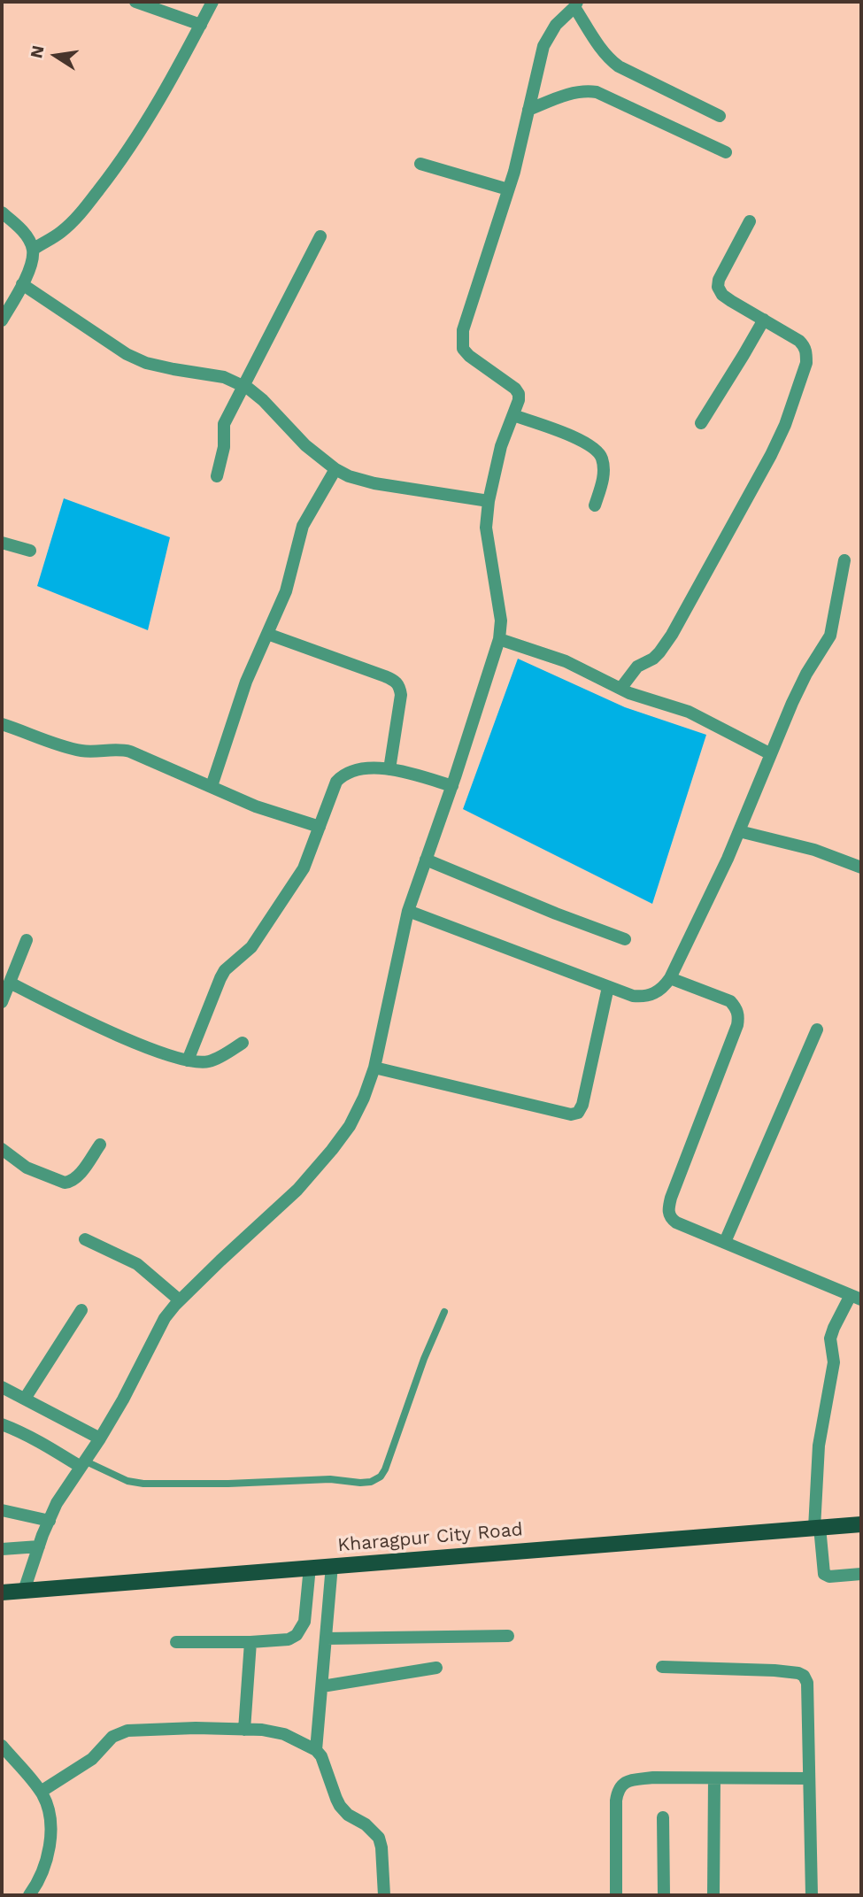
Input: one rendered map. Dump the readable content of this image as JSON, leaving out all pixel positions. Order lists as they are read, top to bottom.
{
  "streets": {
    "main road": ["Kharagpur City Road"]
  },
  "north": "left"
}
